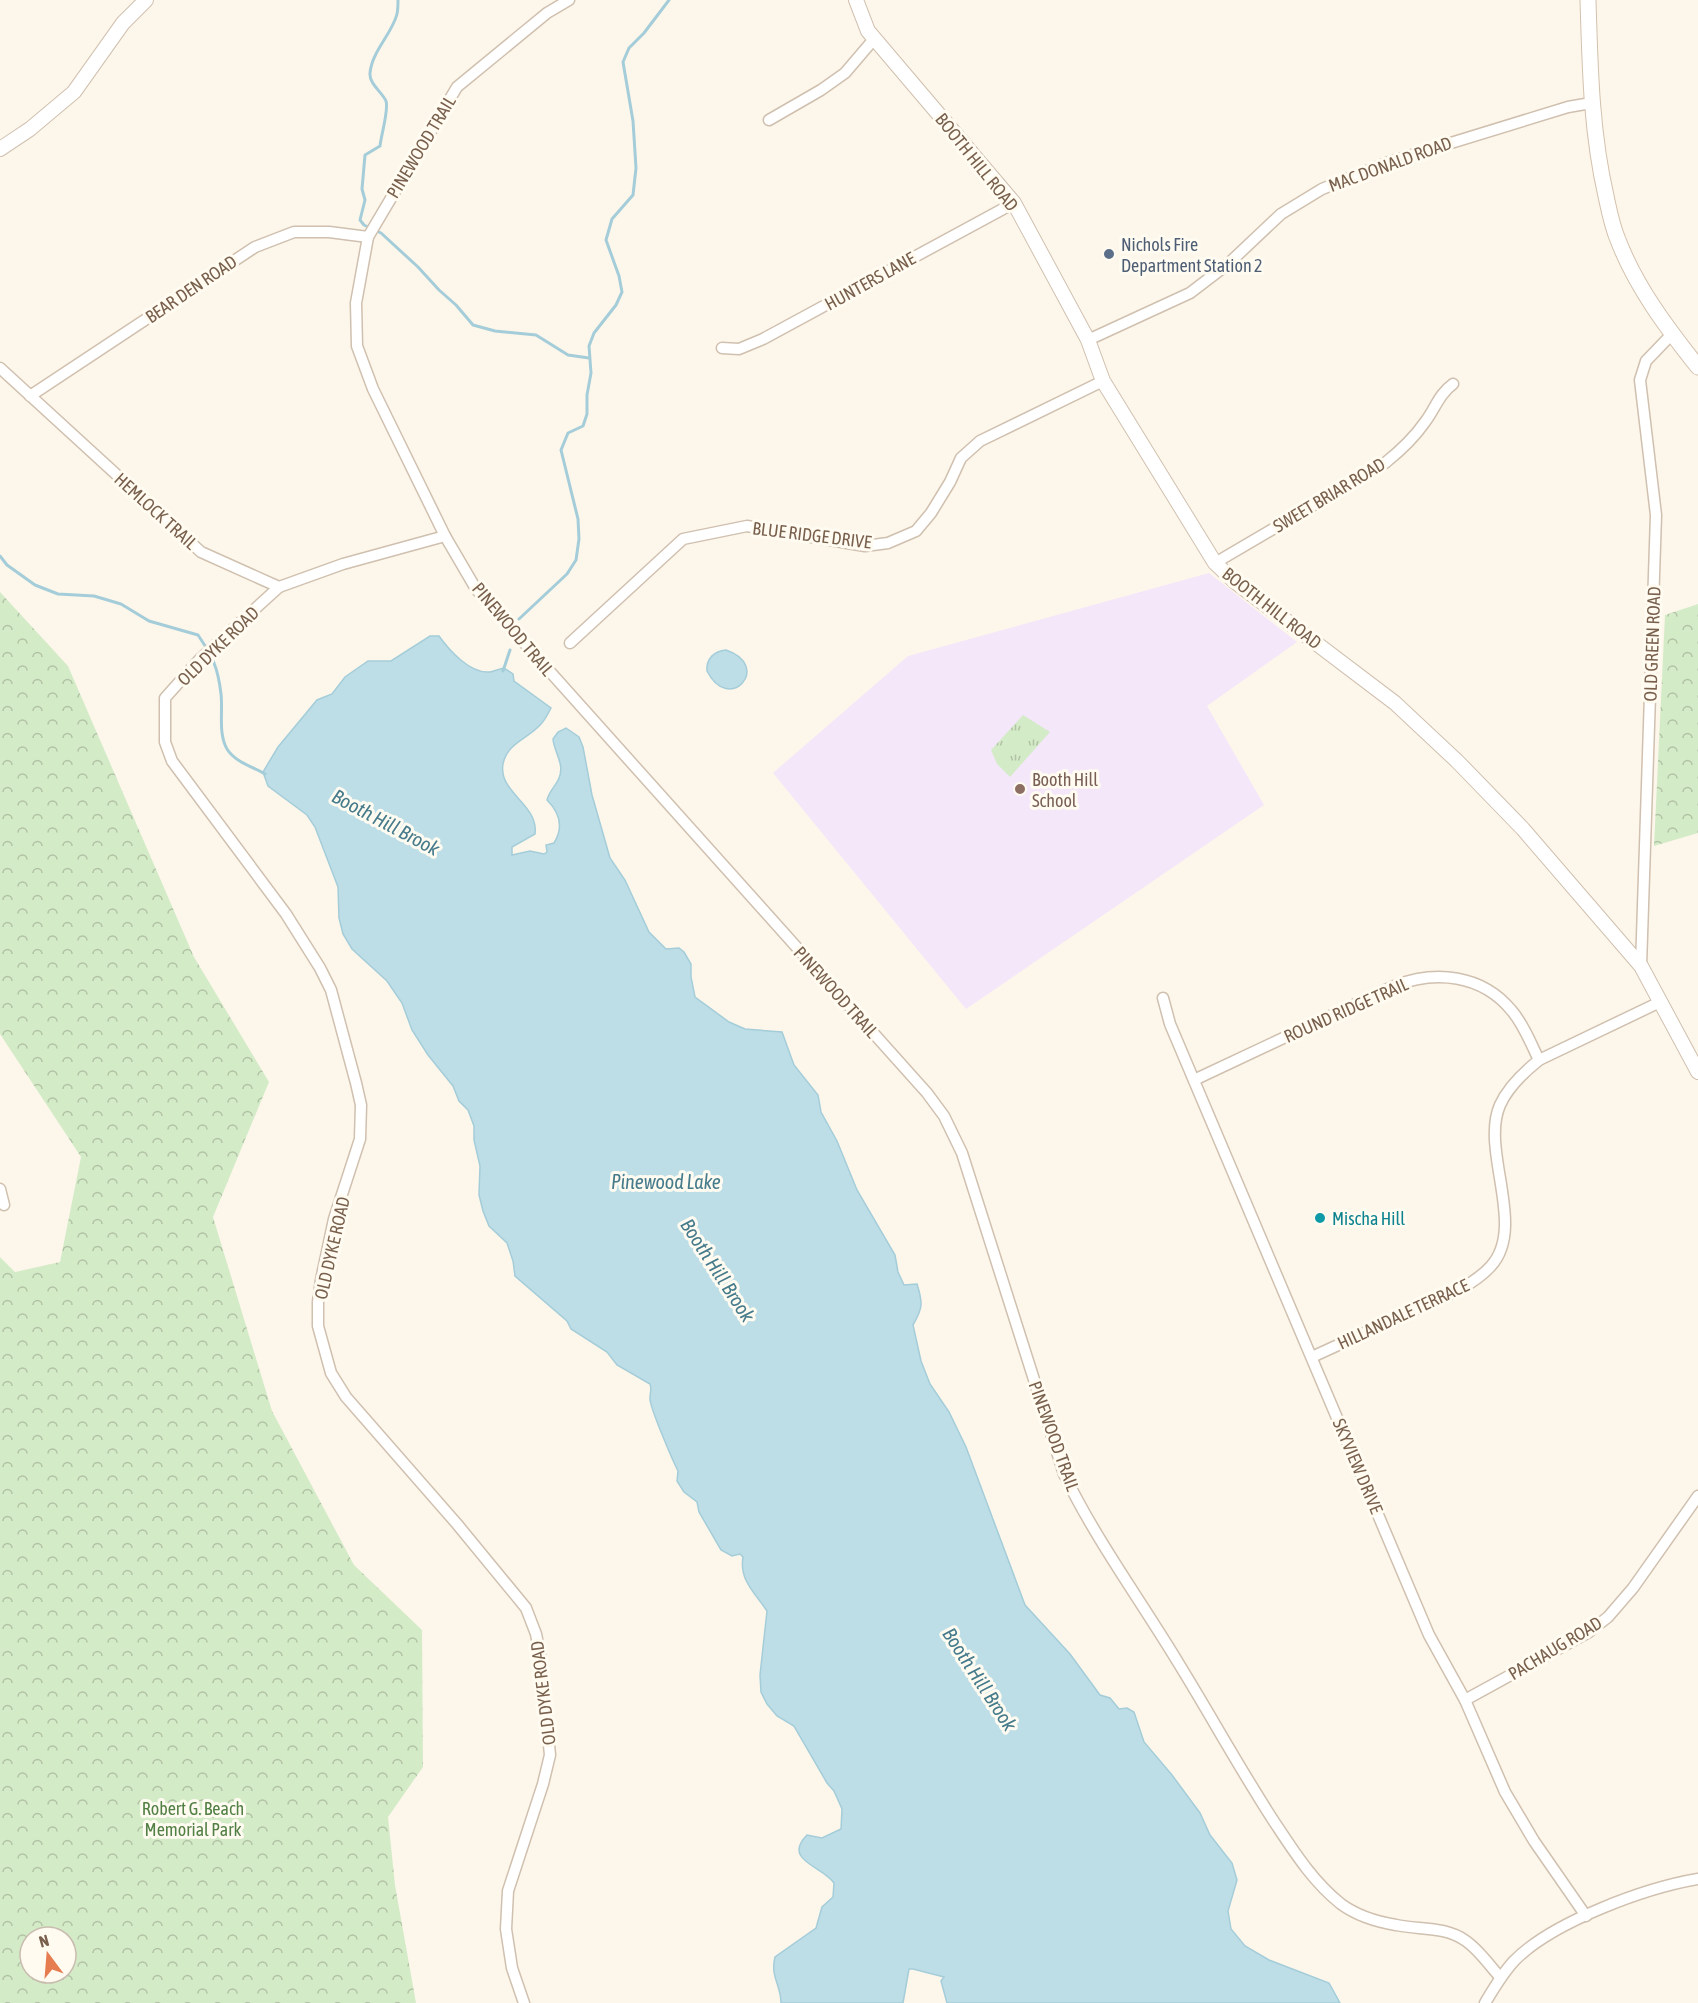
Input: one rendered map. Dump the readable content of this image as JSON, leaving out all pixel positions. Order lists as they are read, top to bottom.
{
  "streets": {
    "street": [
      "PINEWOOD TRAIL",
      "BOOTH HILL ROAD",
      "MAC DONALD ROAD",
      "HUNTERS LANE",
      "BEAR DEN ROAD",
      "SWEET BRIAR ROAD",
      "HEMLOCK TRAIL",
      "BLUE RIDGE DRIVE",
      "OLD GREEN ROAD",
      "OLD DYKE ROAD",
      "ROUND RIDGE TRAIL",
      "HILLANDALE TERRACE",
      "SKYVIEW DRIVE",
      "PACHAUG ROAD"
    ]
  },
  "crossings": [
    ["PINEWOOD TRAIL", "BEAR DEN ROAD"],
    ["BOOTH HILL ROAD", "MAC DONALD ROAD"],
    ["BOOTH HILL ROAD", "HUNTERS LANE"],
    ["BOOTH HILL ROAD", "SWEET BRIAR ROAD"],
    ["BOOTH HILL ROAD", "BLUE RIDGE DRIVE"],
    ["BOOTH HILL ROAD", "OLD GREEN ROAD"],
    ["BOOTH HILL ROAD", "HILLANDALE TERRACE"],
    ["BEAR DEN ROAD", "HEMLOCK TRAIL"],
    ["HEMLOCK TRAIL", "OLD DYKE ROAD"],
    ["ROUND RIDGE TRAIL", "HILLANDALE TERRACE"],
    ["ROUND RIDGE TRAIL", "SKYVIEW DRIVE"],
    ["HILLANDALE TERRACE", "SKYVIEW DRIVE"],
    ["SKYVIEW DRIVE", "PACHAUG ROAD"]
  ],
  "water": ["Booth Hill Brook", "Pinewood Lake"],
  "parks": ["Robert G. Beach Memorial Park"],
  "places": ["Nichols Fire Department Station 2", "Booth Hill School", "Mischa Hill"],
  "north": "top"
}
